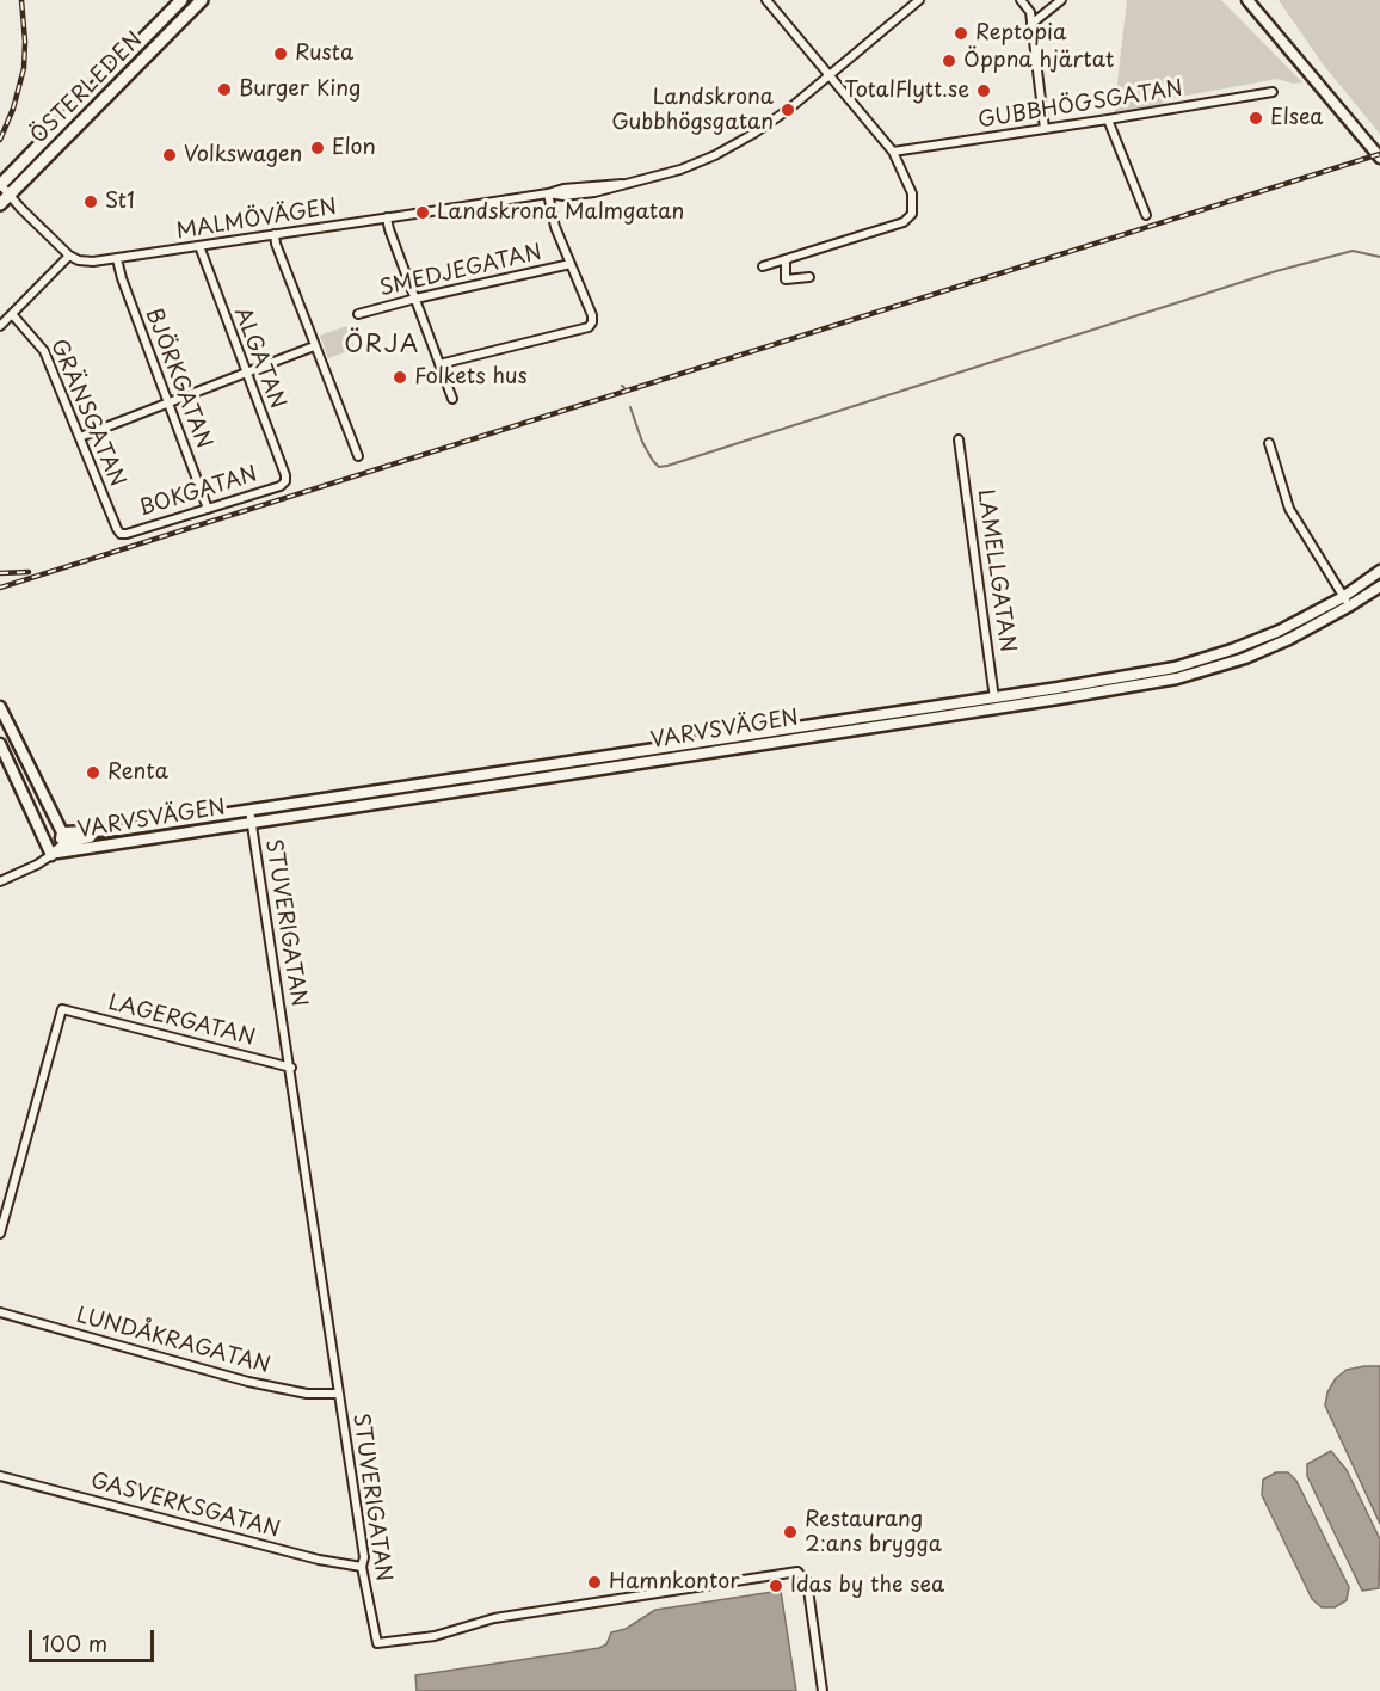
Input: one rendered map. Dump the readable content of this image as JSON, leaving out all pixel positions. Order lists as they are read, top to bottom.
{
  "streets": {
    "main road": ["ÖSTERLEDEN", "VARVSVÄGEN"],
    "street": [
      "GUBBHÖGSGATAN",
      "MALMÖVÄGEN",
      "SMEDJEGATAN",
      "ALGATAN",
      "BJÖRKGATAN",
      "GRÄNSGATAN",
      "BOKGATAN",
      "LAMELLGATAN",
      "STUVERIGATAN",
      "LAGERGATAN",
      "LUNDÅKRAGATAN",
      "GASVERKSGATAN"
    ]
  },
  "crossings": [
    ["MALMÖVÄGEN", "ALGATAN"],
    ["MALMÖVÄGEN", "BJÖRKGATAN"],
    ["ALGATAN", "BOKGATAN"],
    ["BJÖRKGATAN", "BOKGATAN"],
    ["GRÄNSGATAN", "BOKGATAN"],
    ["LAMELLGATAN", "VARVSVÄGEN"],
    ["VARVSVÄGEN", "STUVERIGATAN"],
    ["STUVERIGATAN", "LAGERGATAN"],
    ["STUVERIGATAN", "LUNDÅKRAGATAN"],
    ["STUVERIGATAN", "GASVERKSGATAN"]
  ],
  "districts": ["ÖRJA"],
  "places": [
    "Reptopia",
    "Rusta",
    "Öppna hjärtat",
    "Burger King",
    "TotalFlytt.se",
    "Landskrona Gubbhögsgatan",
    "Elsea",
    "Elon",
    "Volkswagen",
    "St1",
    "Landskrona Malmgatan",
    "Folkets hus",
    "Renta",
    "Restaurang 2:ans brygga",
    "Hamnkontor",
    "Idas by the sea"
  ],
  "scale_bar": "100 m"
}
